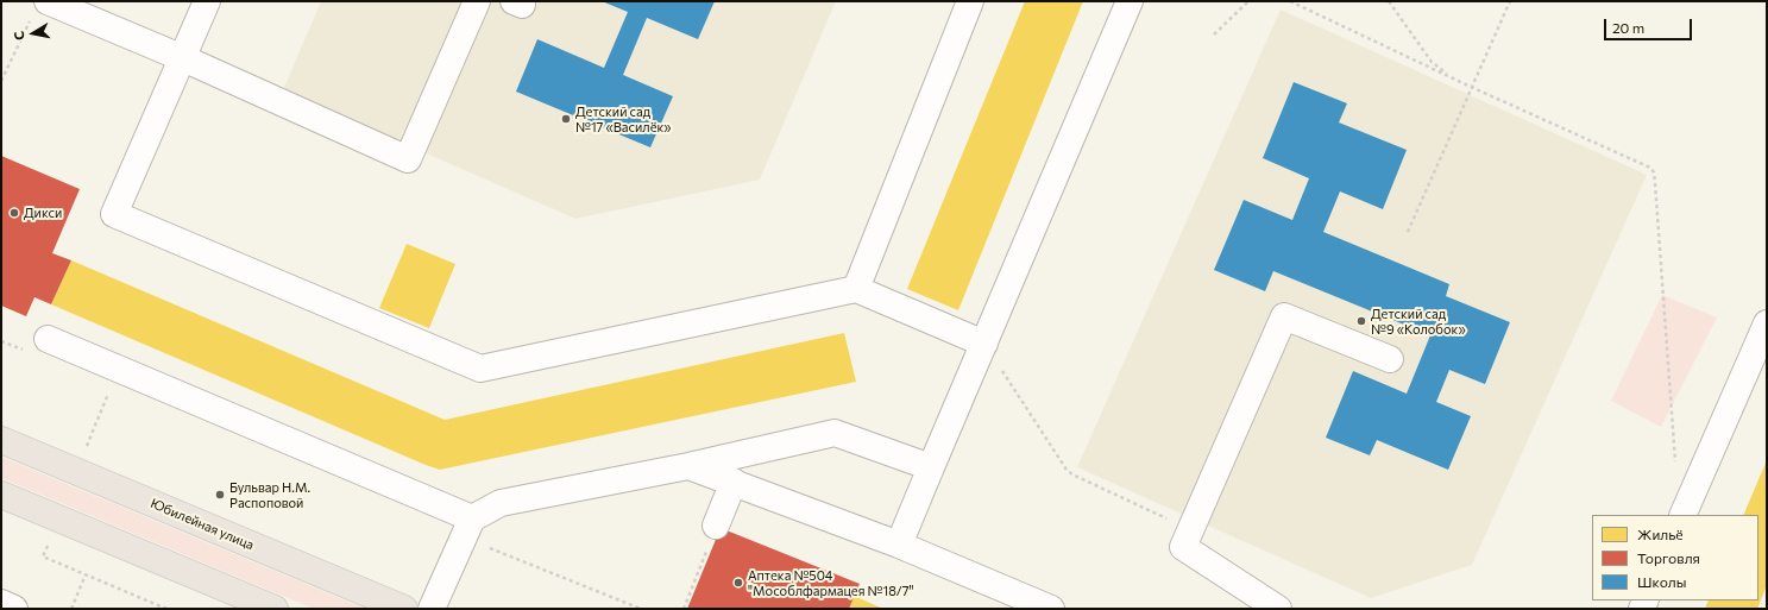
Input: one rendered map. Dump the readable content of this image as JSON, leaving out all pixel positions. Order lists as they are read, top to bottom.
{
  "streets": {
    "main road": ["Юбилейная улица"]
  },
  "places": [
    "Детский сад №17 «Василёк»",
    "Дикси",
    "Детский сад №9 «Колобок»",
    "Бульвар Н.М. Распоповой",
    "Аптека №504 \"Мособлфармацея №18/7\""
  ],
  "legend": ["Жильё", "Торговля", "Школы"],
  "scale_bar": "20 m",
  "north": "left"
}
